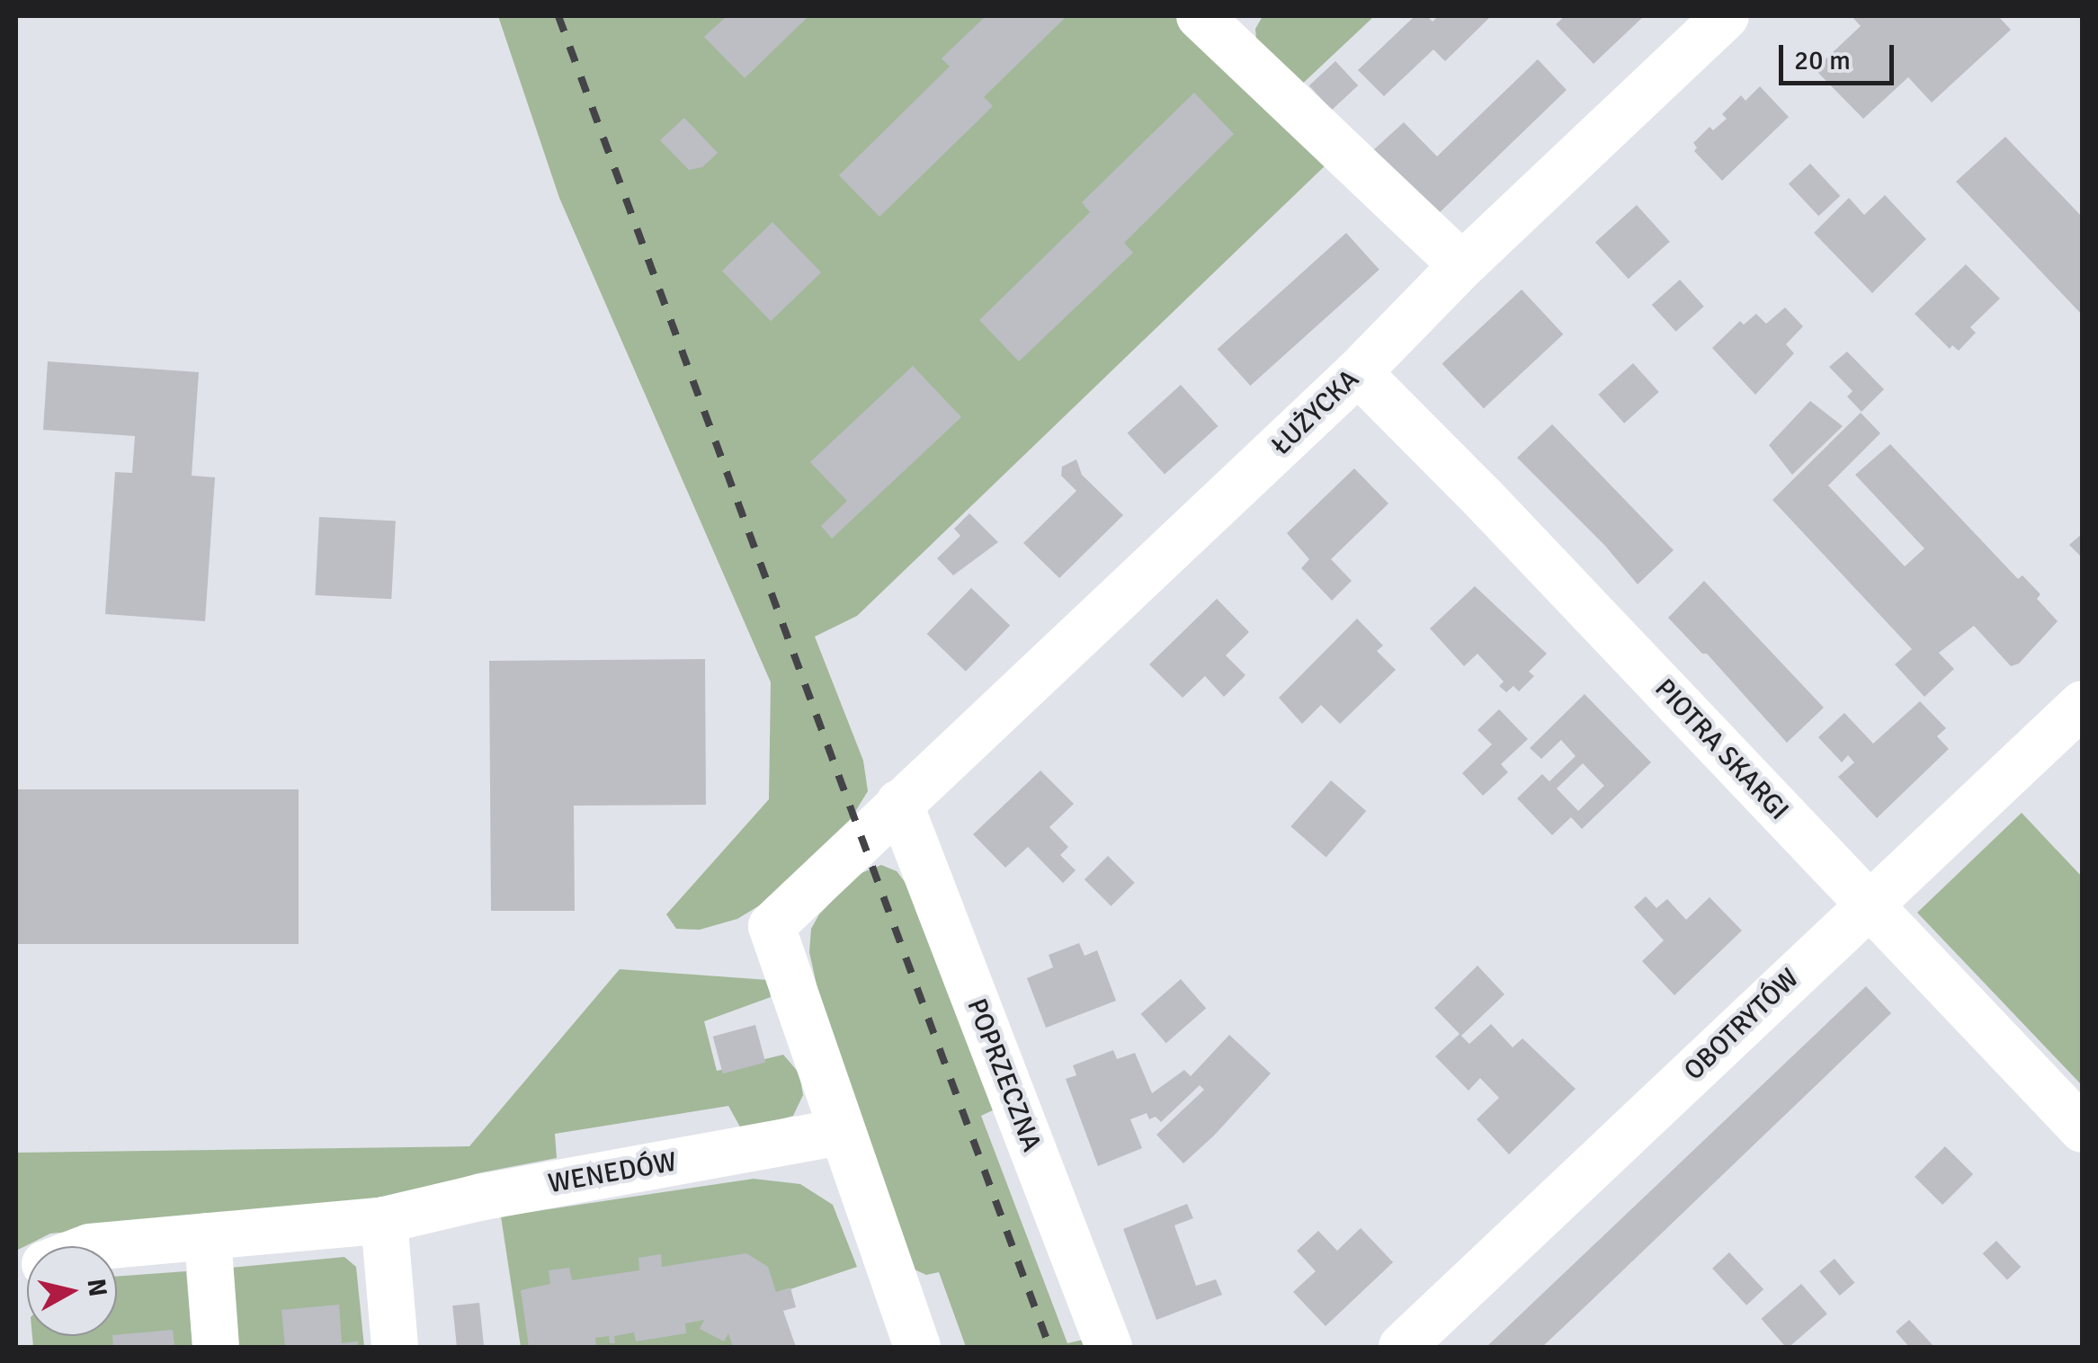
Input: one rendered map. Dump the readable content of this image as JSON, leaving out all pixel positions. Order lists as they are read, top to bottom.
{
  "streets": {
    "street": [
      "ŁUŻYCKA",
      "PIOTRA SKARGI",
      "OBOTRYTÓW",
      "POPRZECZNA",
      "WENEDÓW"
    ]
  },
  "crossings": [
    ["ŁUŻYCKA", "PIOTRA SKARGI"],
    ["ŁUŻYCKA", "POPRZECZNA"],
    ["ŁUŻYCKA", "WENEDÓW"],
    ["PIOTRA SKARGI", "OBOTRYTÓW"]
  ],
  "scale_bar": "20 m",
  "north": "right"
}
